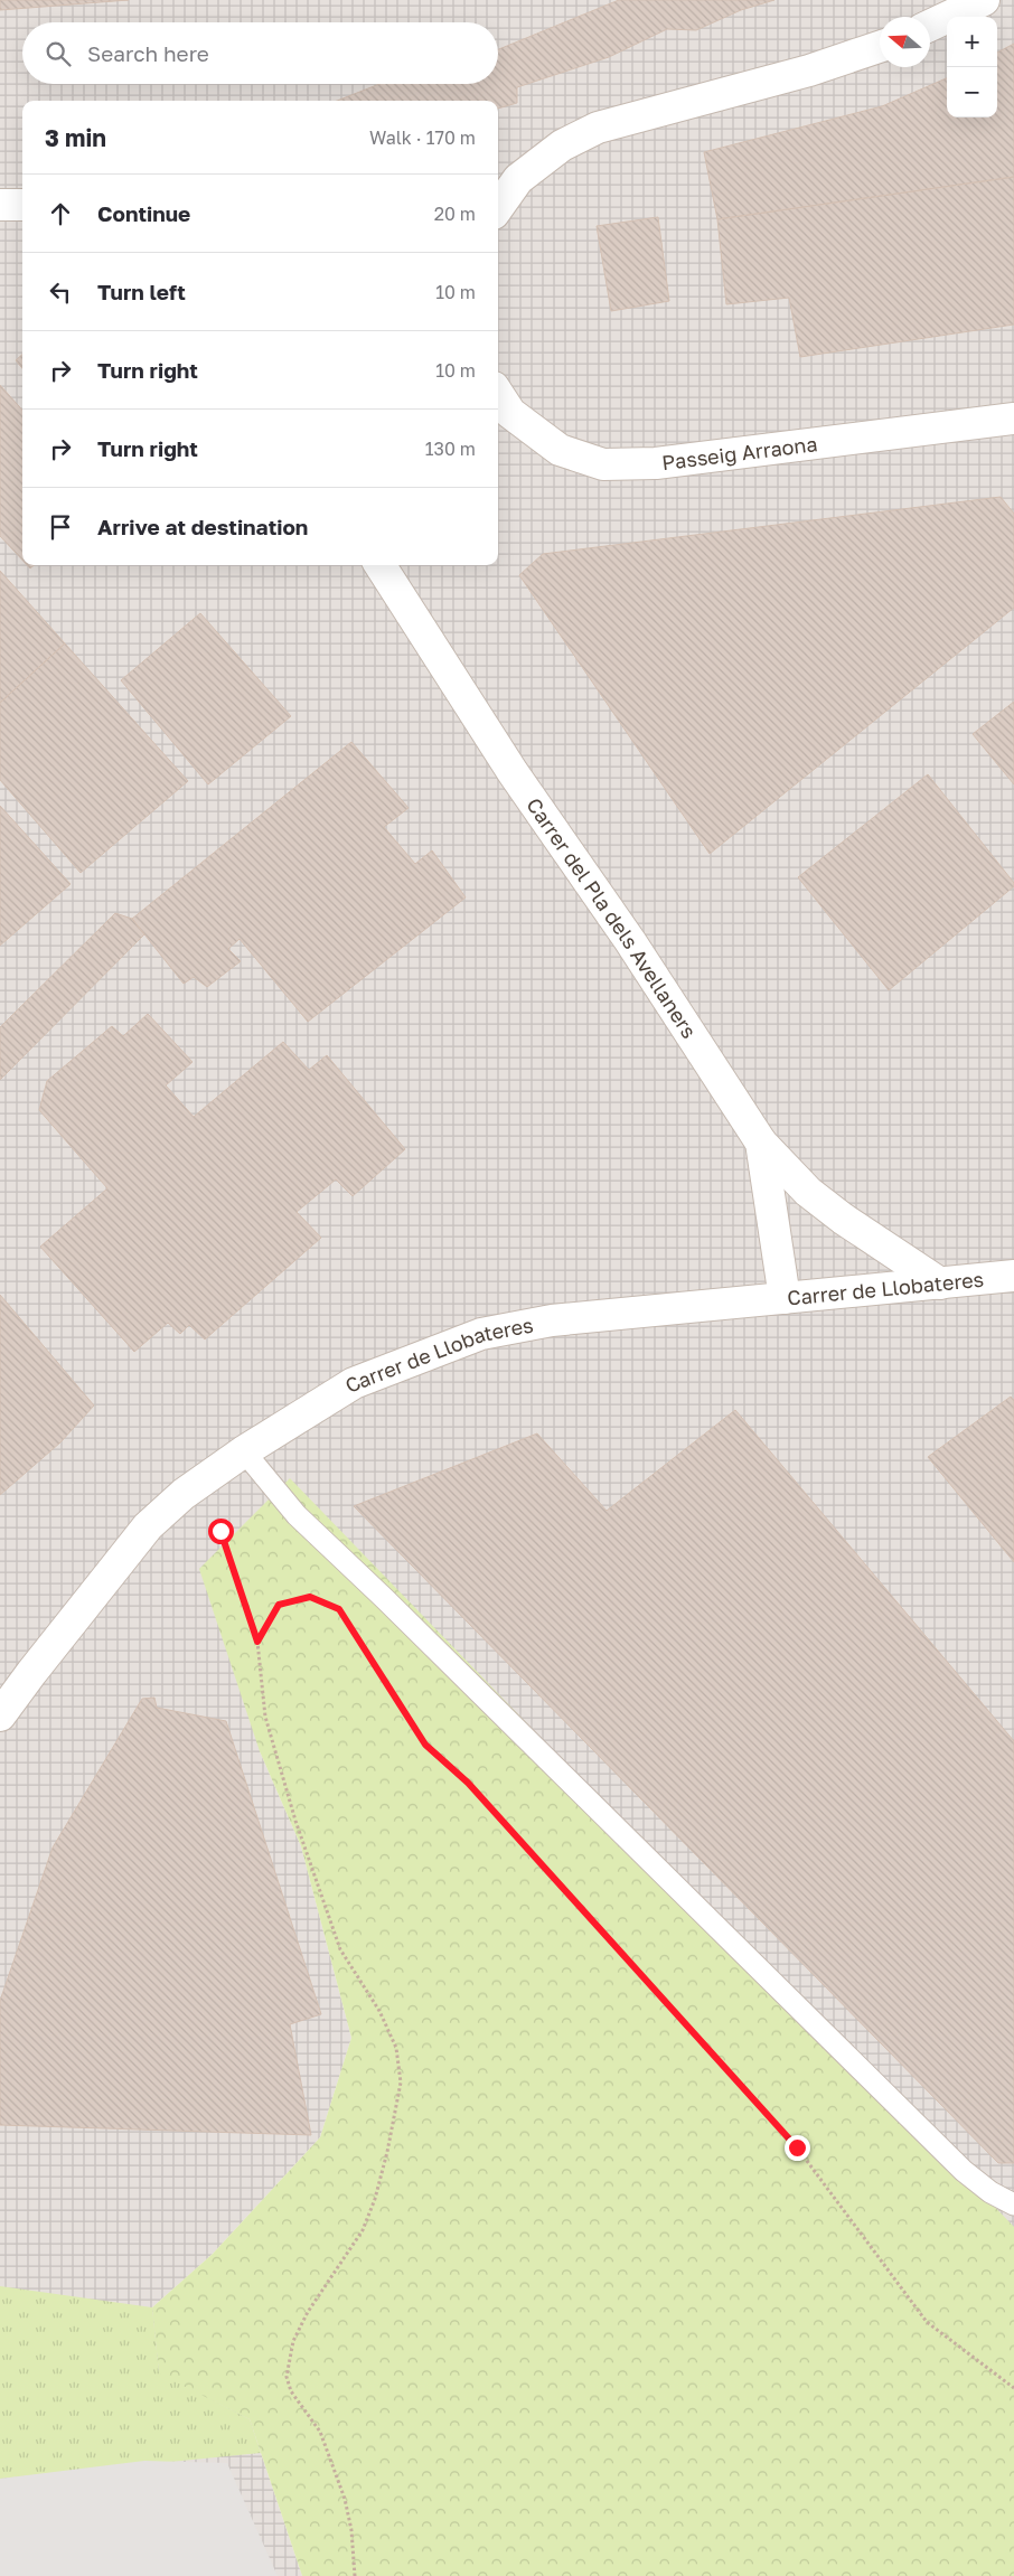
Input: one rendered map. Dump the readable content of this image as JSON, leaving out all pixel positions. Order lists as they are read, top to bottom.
{
  "streets": {
    "street": ["Passeig Arraona", "Carrer del Pla dels Avellaners", "Carrer de Llobateres"]
  },
  "crossings": [
    ["Carrer del Pla dels Avellaners", "Carrer de Llobateres"]
  ],
  "north": "left",
  "page": {
    "map_buttons": ["+", "−"],
    "search": "Search here",
    "heading": ["3 min", "Walk · 170 m"],
    "list": [
      ["Continue", "20 m"],
      ["Turn left", "10 m"],
      ["Turn right", "10 m"],
      ["Turn right", "130 m"],
      "Arrive at destination"
    ]
  }
}
